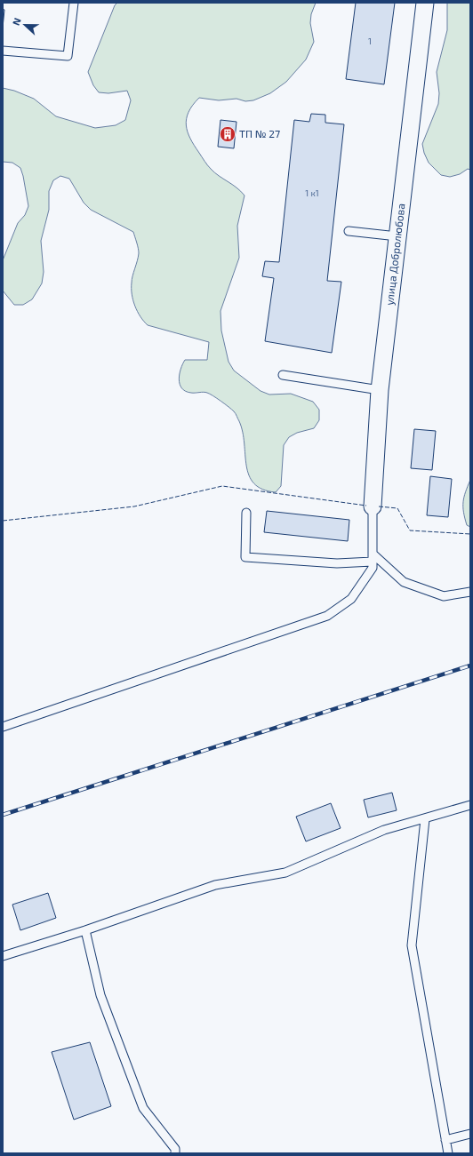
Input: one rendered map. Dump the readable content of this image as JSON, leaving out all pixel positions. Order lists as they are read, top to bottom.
{
  "streets": {
    "street": ["улица Добролюбова"]
  },
  "places": {
    "building": ["ТП № 27"]
  },
  "house_numbers": ["1", "1 к1"],
  "north": "left"
}
